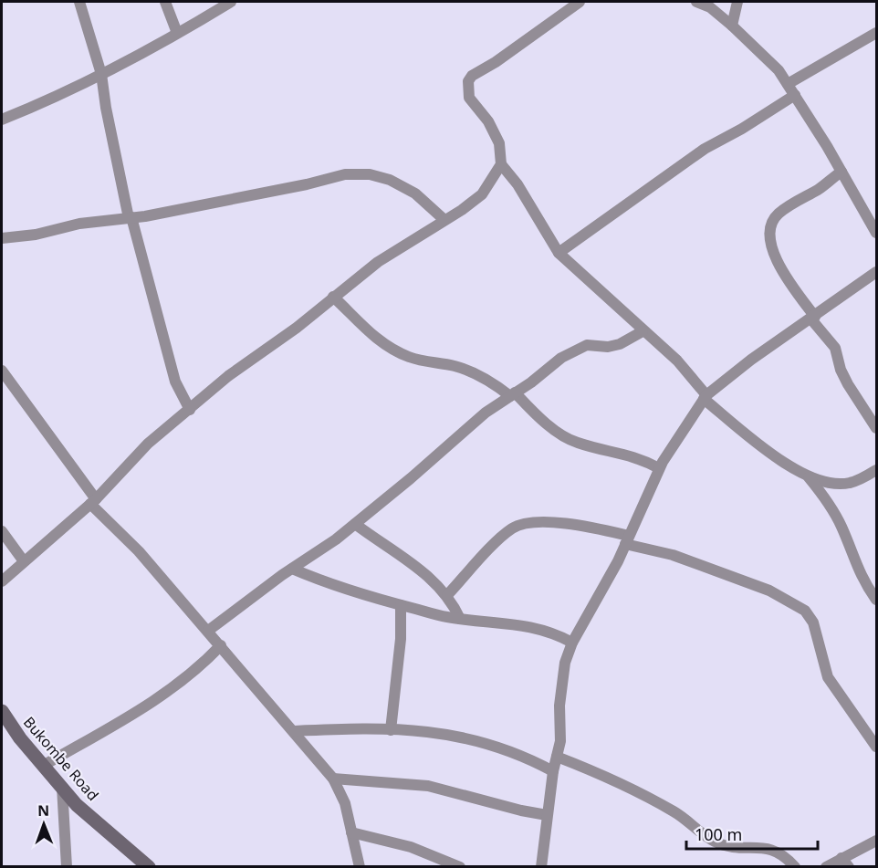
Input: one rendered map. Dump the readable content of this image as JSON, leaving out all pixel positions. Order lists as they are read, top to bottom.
{
  "streets": {
    "main road": ["Bukombe Road"]
  },
  "scale_bar": "100 m",
  "north": "top"
}
